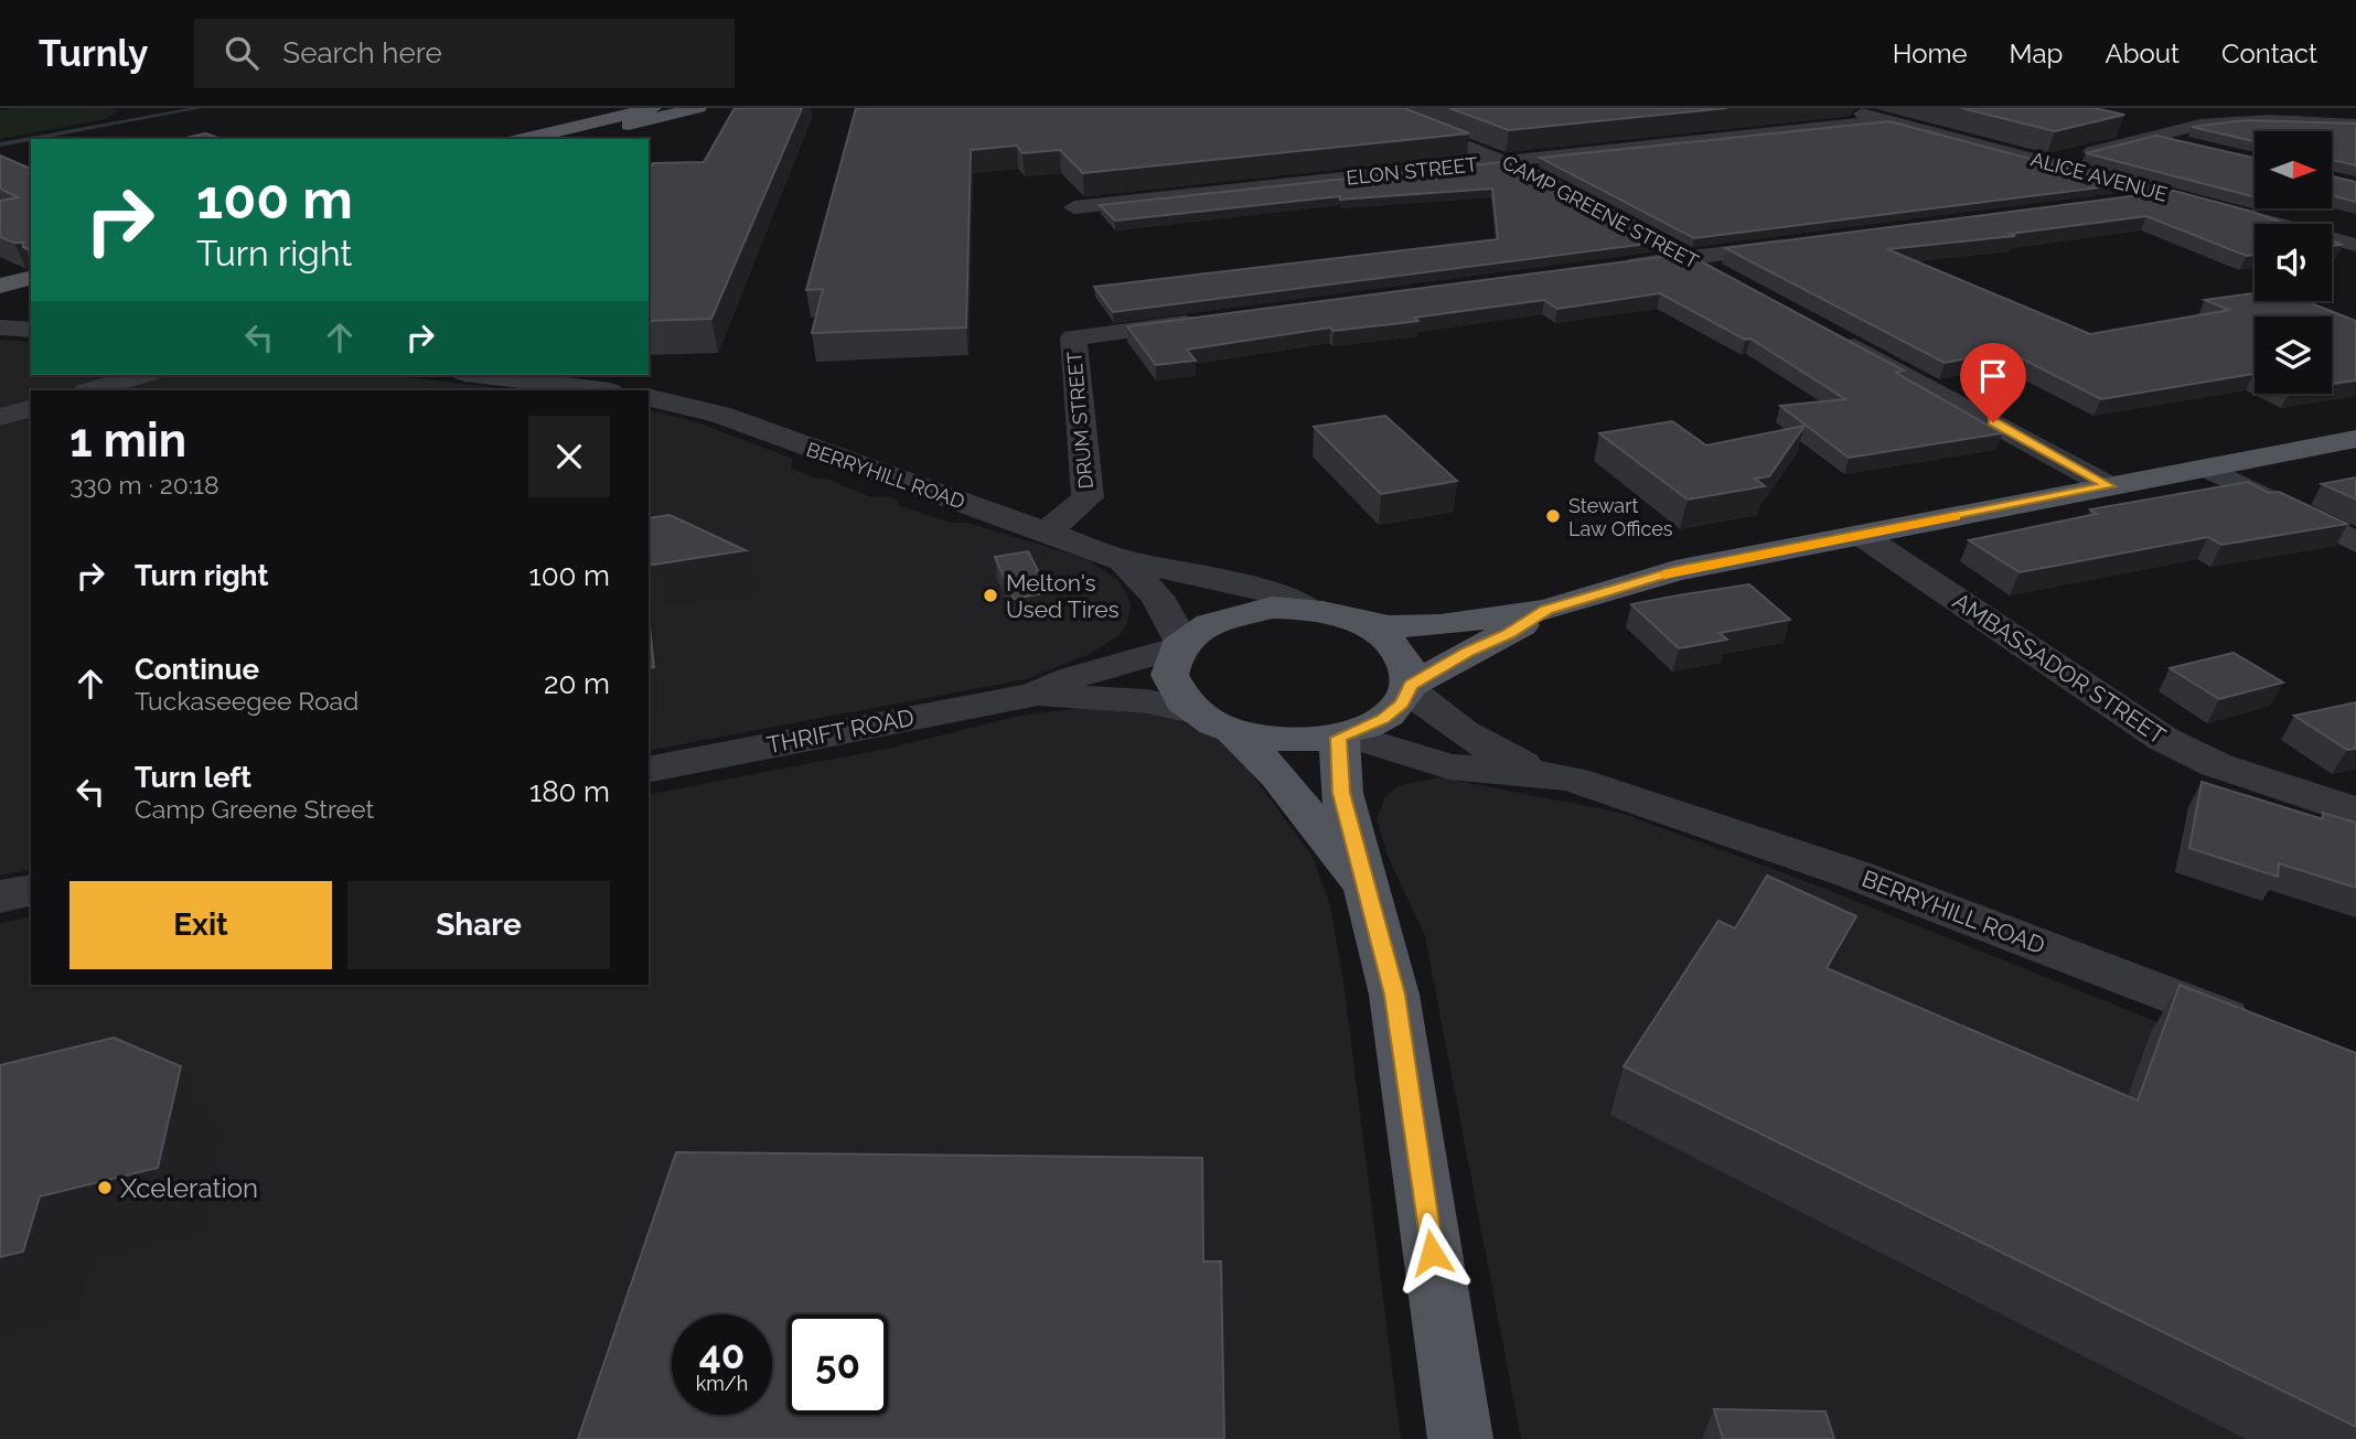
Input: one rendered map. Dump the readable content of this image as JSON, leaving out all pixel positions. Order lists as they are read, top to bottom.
{
  "streets": {
    "street": [
      "ELON STREET",
      "ALICE AVENUE",
      "CAMP GREENE STREET",
      "DRUM STREET",
      "BERRYHILL ROAD",
      "AMBASSADOR STREET",
      "THRIFT ROAD"
    ]
  },
  "crossings": [
    ["ELON STREET", "ALICE AVENUE"],
    ["ELON STREET", "CAMP GREENE STREET"],
    ["DRUM STREET", "BERRYHILL ROAD"],
    ["BERRYHILL ROAD", "THRIFT ROAD"]
  ],
  "places": ["Stewart Law Offices", "Melton's Used Tires", "Xceleration"],
  "north": "right",
  "page": {
    "header": "Turnly",
    "search": "Search here",
    "nav": [
      "Home",
      "Map",
      "About",
      "Contact"
    ],
    "turn": ["100 m", "Turn right"],
    "heading": ["1 min", "330 m · 20:18"],
    "list": [
      {
        "name": "Turn right",
        "value": "100 m"
      },
      {
        "name": "Continue",
        "note": "Tuckaseegee Road",
        "value": "20 m"
      },
      {
        "name": "Turn left",
        "note": "Camp Greene Street",
        "value": "180 m"
      }
    ],
    "buttons": ["Exit", "Share"],
    "speed": "40 km/h",
    "limit": "50"
  }
}
